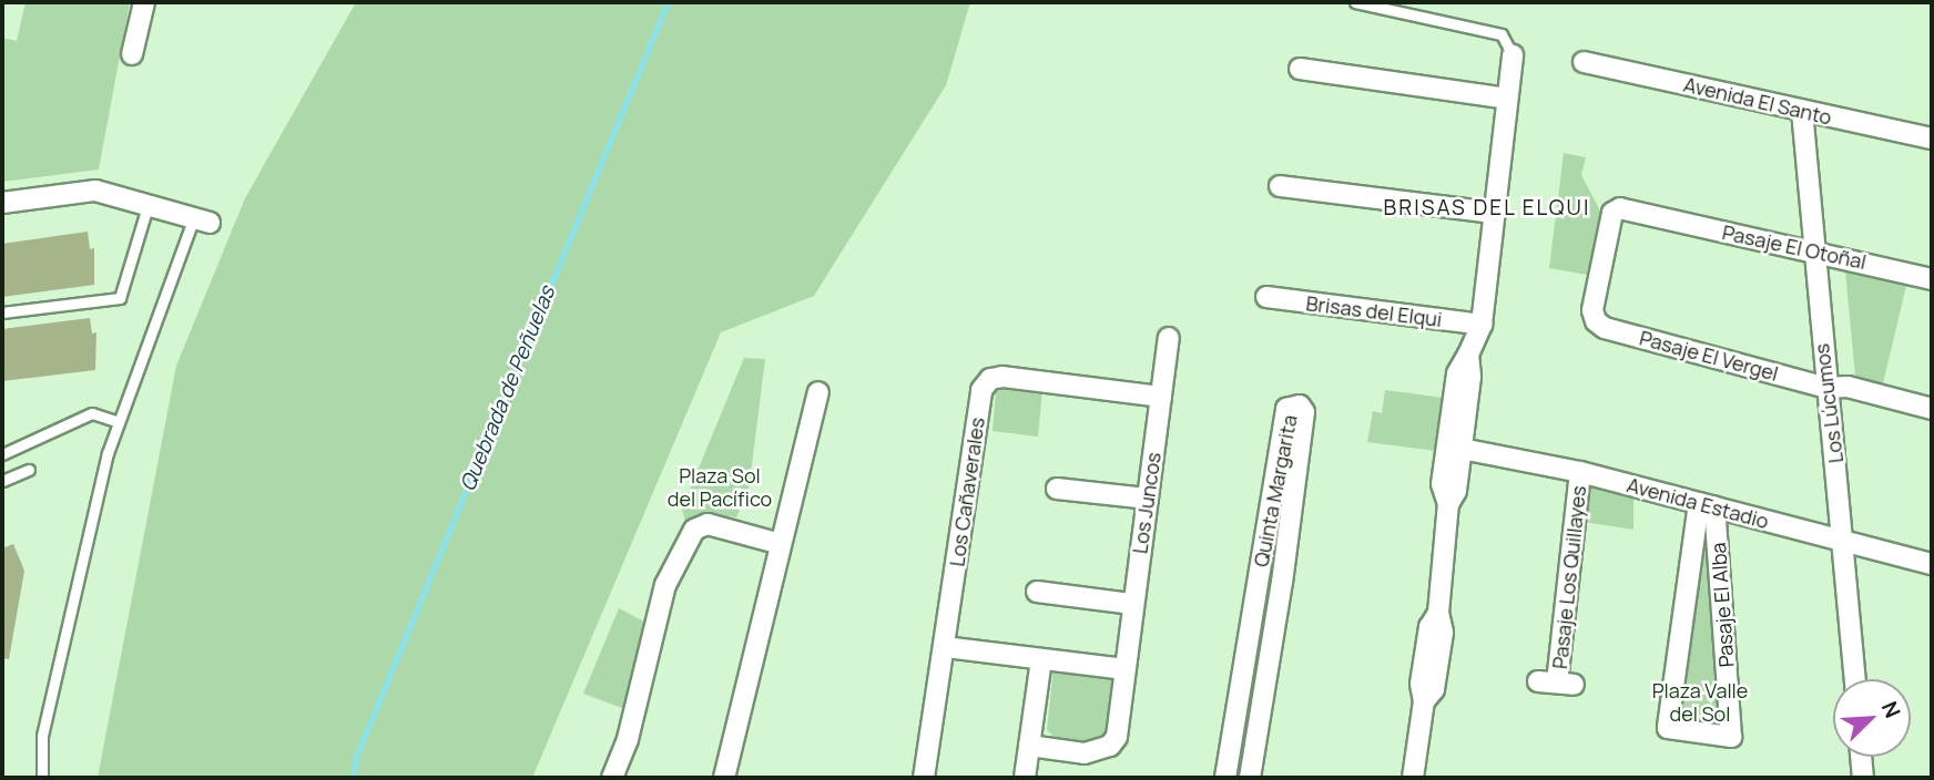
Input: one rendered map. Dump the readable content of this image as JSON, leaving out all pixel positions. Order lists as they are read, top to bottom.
{
  "streets": {
    "street": [
      "Avenida El Santo",
      "Pasaje El Otoñal",
      "Brisas del Elqui",
      "Pasaje El Vergel",
      "Los Lúcumos",
      "Quinta Margarita",
      "Los Cañaverales",
      "Los Juncos",
      "Avenida Estadio",
      "Pasaje Los Quillayes",
      "Pasaje El Alba"
    ]
  },
  "crossings": [
    ["Avenida El Santo", "Los Lúcumos"],
    ["Pasaje El Otoñal", "Pasaje El Vergel"],
    ["Pasaje El Otoñal", "Los Lúcumos"],
    ["Pasaje El Vergel", "Los Lúcumos"],
    ["Los Lúcumos", "Avenida Estadio"],
    ["Los Cañaverales", "Los Juncos"],
    ["Avenida Estadio", "Pasaje Los Quillayes"],
    ["Avenida Estadio", "Pasaje El Alba"]
  ],
  "districts": ["BRISAS DEL ELQUI"],
  "water": ["Quebrada de Peñuelas"],
  "parks": ["Plaza Sol del Pacífico", "Plaza Valle del Sol"],
  "north": "top right"
}
